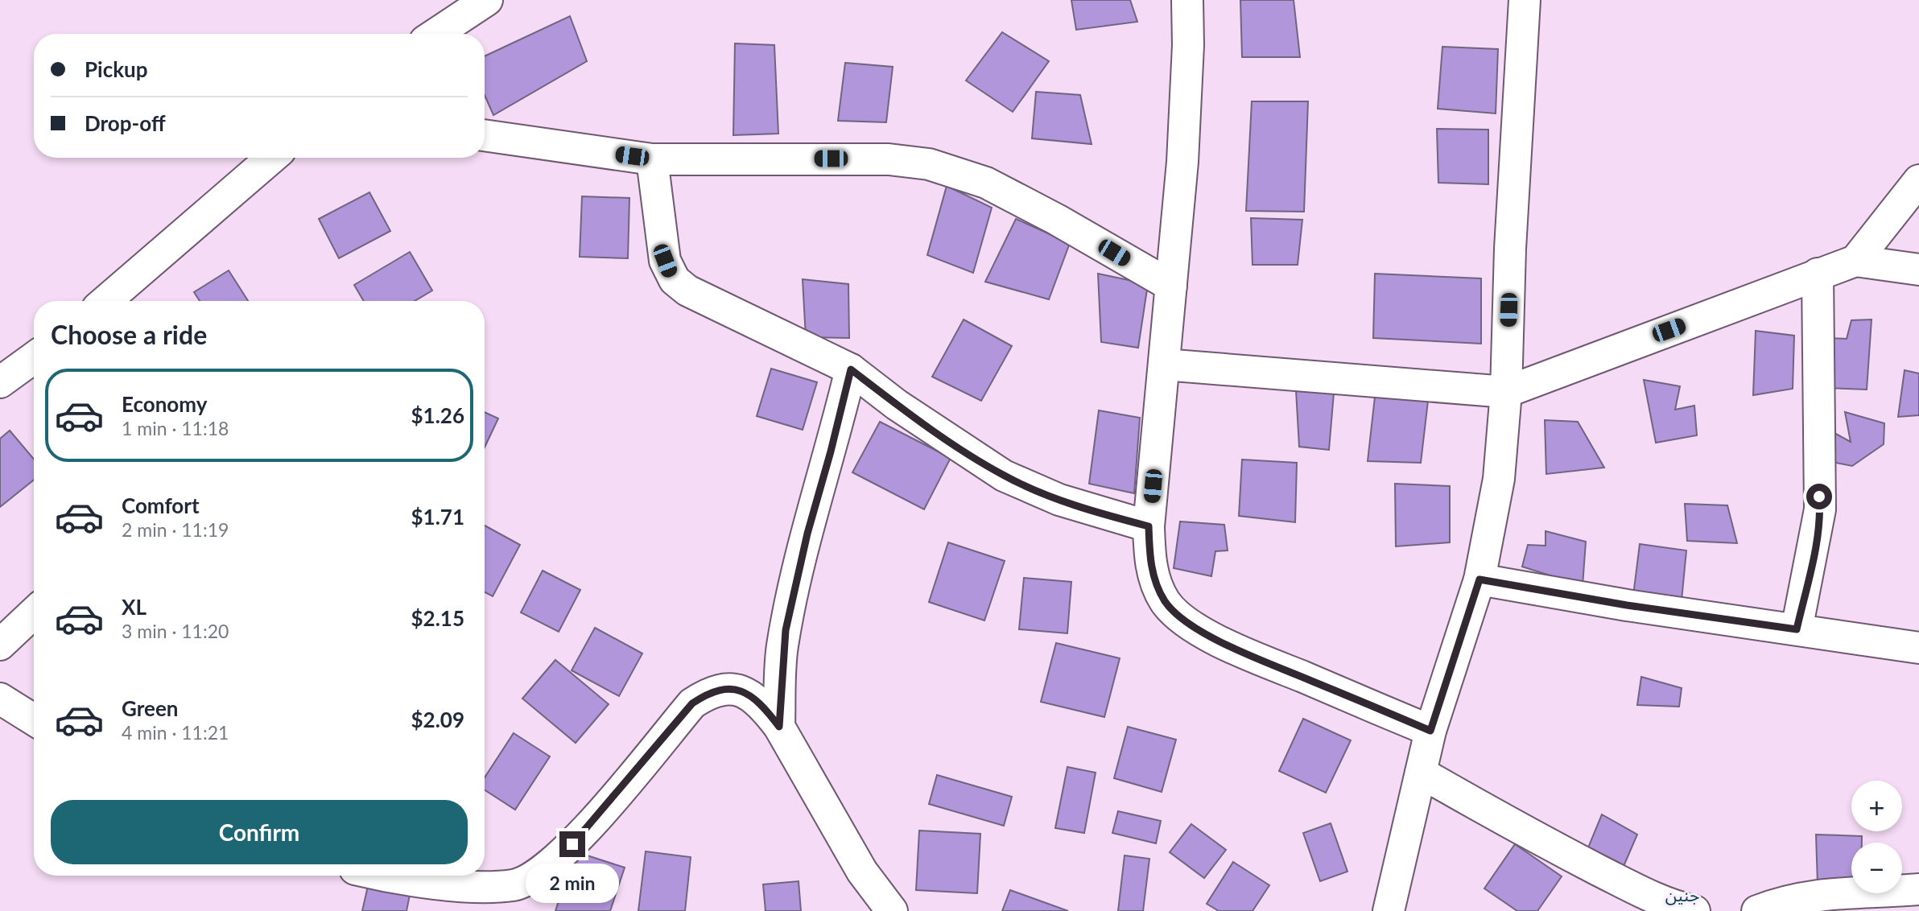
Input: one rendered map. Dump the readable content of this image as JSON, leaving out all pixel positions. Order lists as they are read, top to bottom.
{
  "districts": ["جنين"],
  "page": {
    "banner": ["Pickup", "Drop-off"],
    "heading": "Choose a ride",
    "list": [
      {
        "name": "Economy",
        "note": "1 min · 11:18",
        "value": "$1.26"
      },
      {
        "name": "Comfort",
        "note": "2 min · 11:19",
        "value": "$1.71"
      },
      {
        "name": "XL",
        "note": "3 min · 11:20",
        "value": "$2.15"
      },
      {
        "name": "Green",
        "note": "4 min · 11:21",
        "value": "$2.09"
      }
    ],
    "map_buttons": ["+", "−"],
    "buttons": "Confirm",
    "bubble": "2 min"
  }
}
